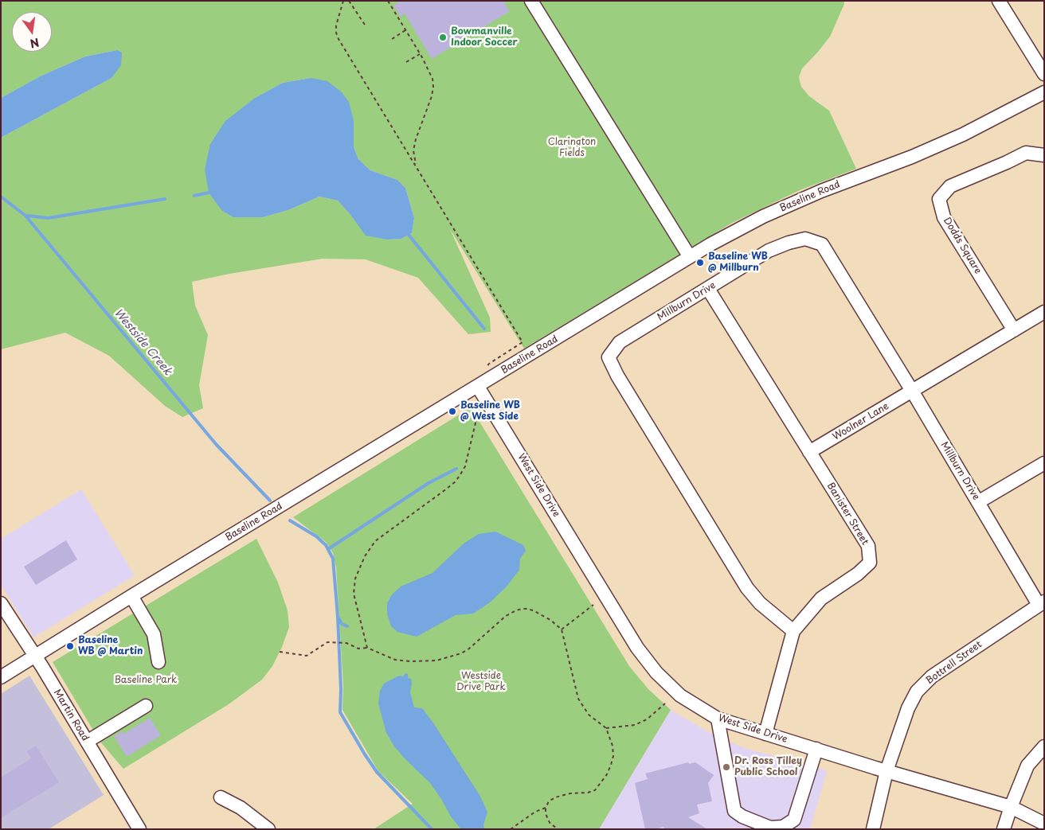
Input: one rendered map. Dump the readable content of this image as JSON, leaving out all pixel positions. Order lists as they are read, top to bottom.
{
  "streets": {
    "street": [
      "Baseline Road",
      "Dodds Square",
      "Millburn Drive",
      "Woolner Lane",
      "West Side Drive",
      "Banister Street",
      "Bottrell Street",
      "Martin Road"
    ]
  },
  "crossings": [
    ["Baseline Road", "West Side Drive"],
    ["Baseline Road", "Martin Road"],
    ["Millburn Drive", "Woolner Lane"],
    ["Millburn Drive", "Banister Street"],
    ["Millburn Drive", "Bottrell Street"],
    ["Woolner Lane", "Banister Street"],
    ["West Side Drive", "Banister Street"],
    ["West Side Drive", "Bottrell Street"]
  ],
  "water": ["Westside Creek"],
  "parks": ["Clarington Fields", "Westside Drive Park", "Baseline Park"],
  "places": [
    "Bowmanville Indoor Soccer",
    "Baseline WB @ Millburn",
    "Baseline WB @ West Side",
    "Baseline WB @ Martin",
    "Dr. Ross Tilley Public School"
  ],
  "north": "bottom"
}
